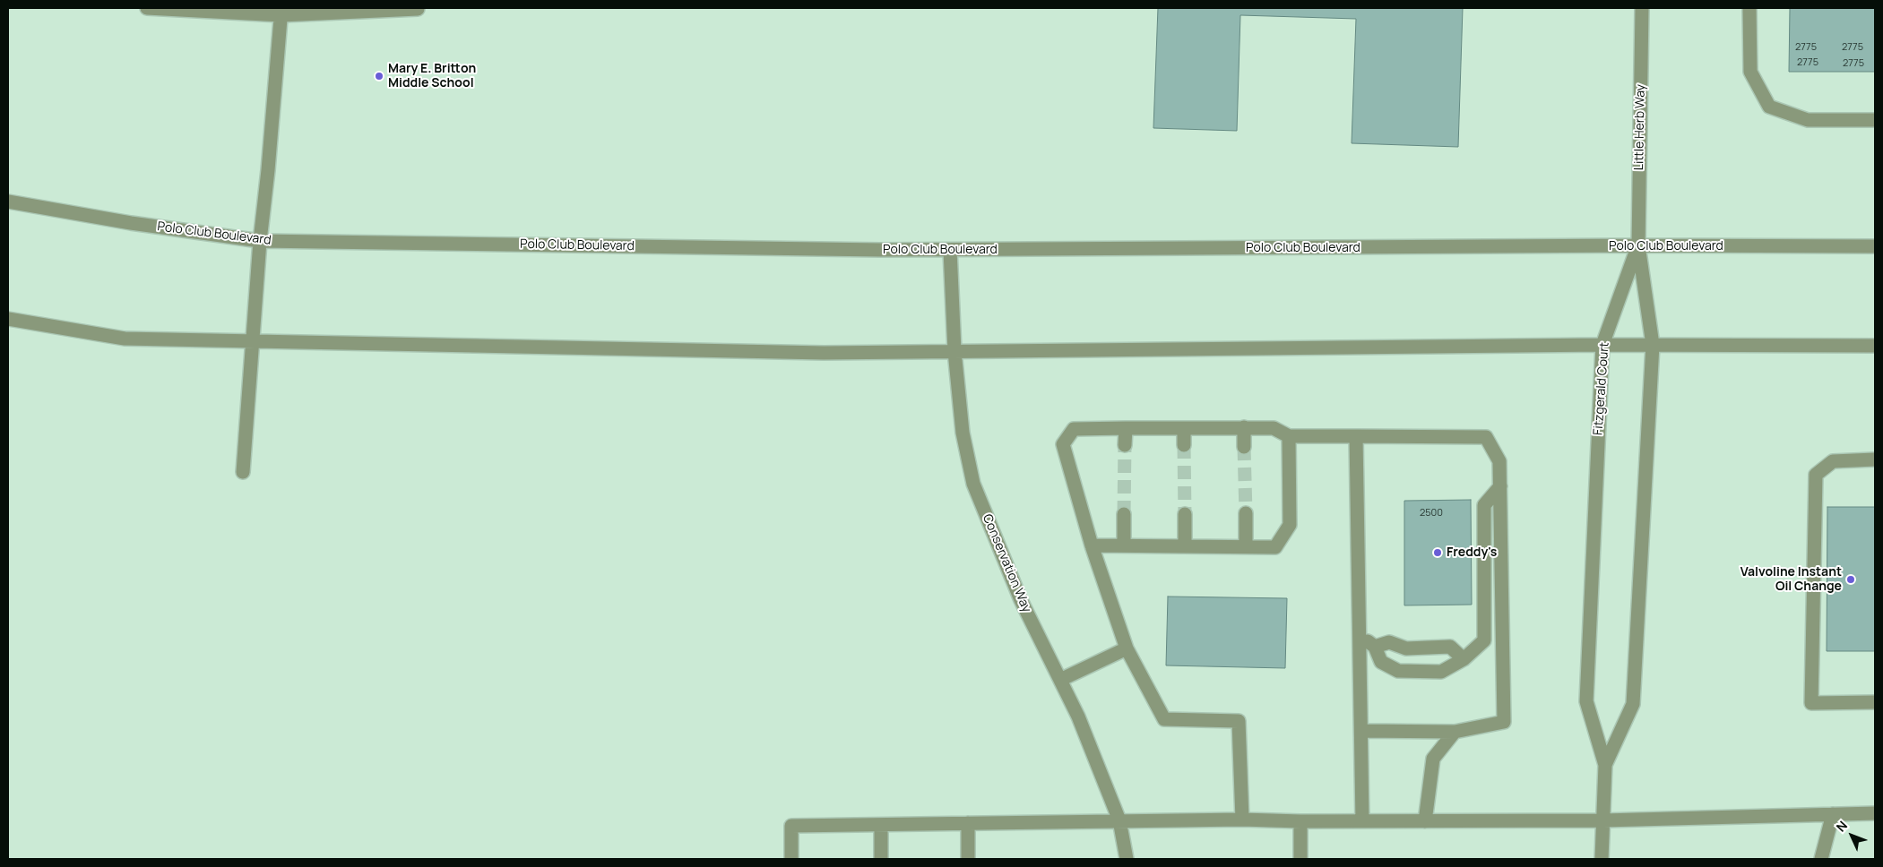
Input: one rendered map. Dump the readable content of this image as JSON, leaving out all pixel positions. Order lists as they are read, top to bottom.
{
  "streets": {
    "street": [
      "Little Herb Way",
      "Polo Club Boulevard",
      "Fitzgerald Court",
      "Conservation Way"
    ]
  },
  "crossings": [
    ["Little Herb Way", "Polo Club Boulevard"],
    ["Little Herb Way", "Fitzgerald Court"],
    ["Polo Club Boulevard", "Fitzgerald Court"],
    ["Polo Club Boulevard", "Conservation Way"]
  ],
  "places": ["Mary E. Britton Middle School", "Freddy's", "Valvoline Instant Oil Change"],
  "house_numbers": [
    "2775",
    "2775",
    "2775",
    "2775",
    "2500"
  ],
  "north": "top left"
}
